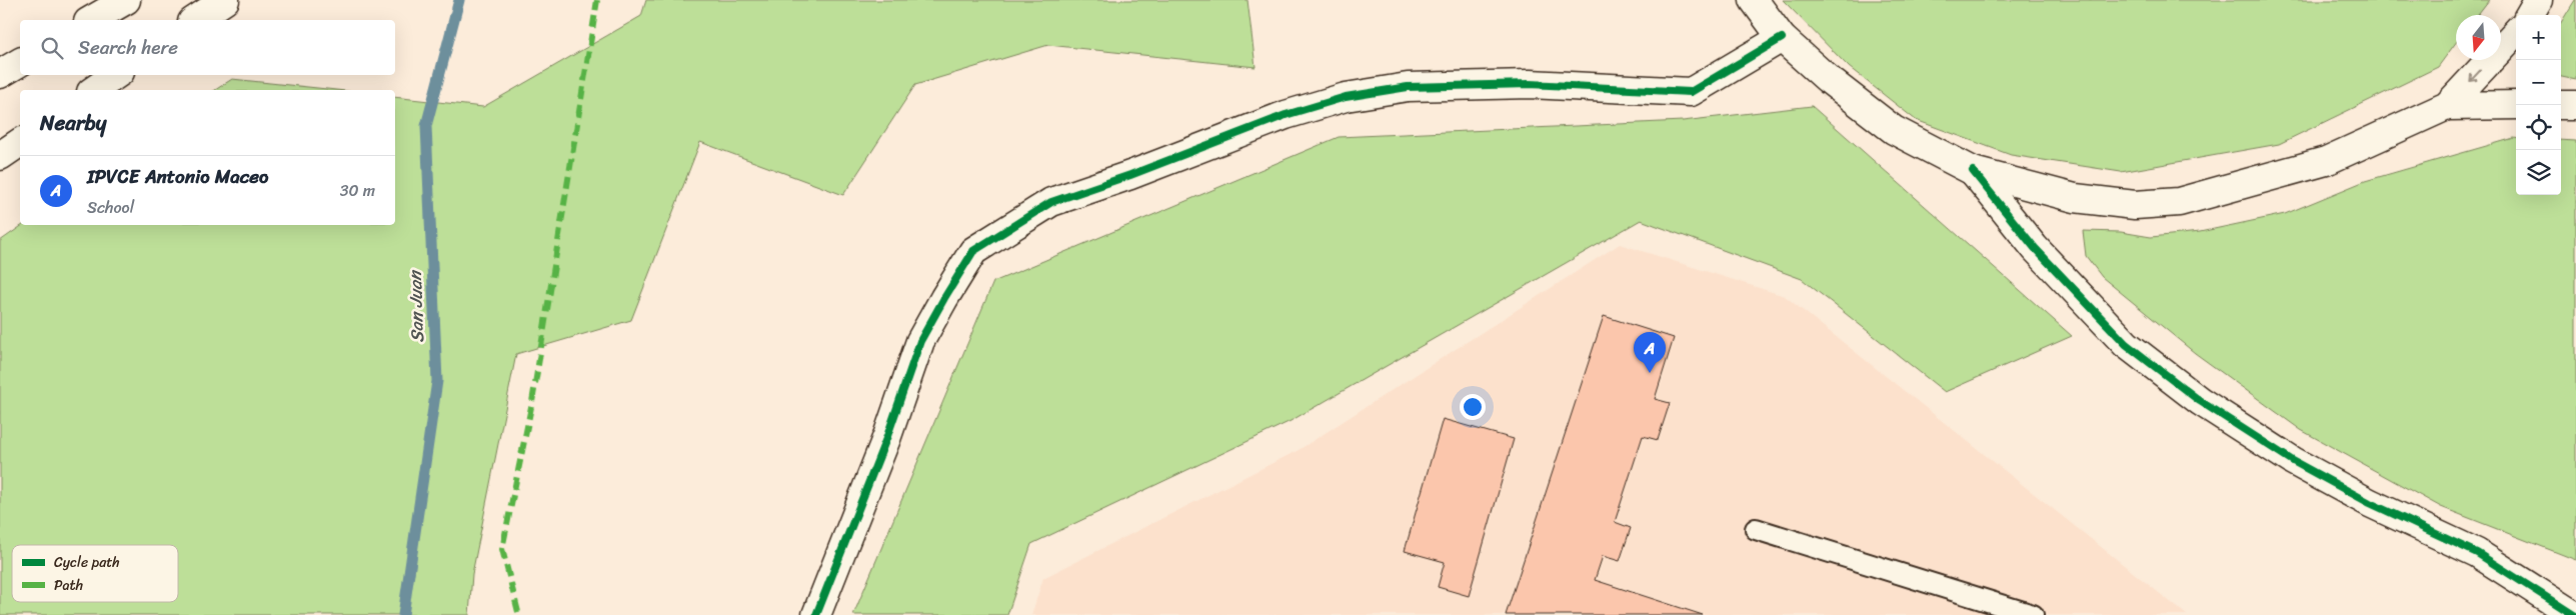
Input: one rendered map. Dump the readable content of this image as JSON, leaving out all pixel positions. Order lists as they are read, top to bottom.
{
  "water": ["San Juan"],
  "legend": ["Cycle path", "Path"],
  "north": "bottom",
  "page": {
    "map_buttons": ["+", "−"],
    "search": "Search here",
    "heading": "Nearby",
    "list": [
      {
        "mark": "A",
        "name": "IPVCE Antonio Maceo",
        "note": "School",
        "value": "30 m"
      }
    ],
    "pins": "A"
  }
}
